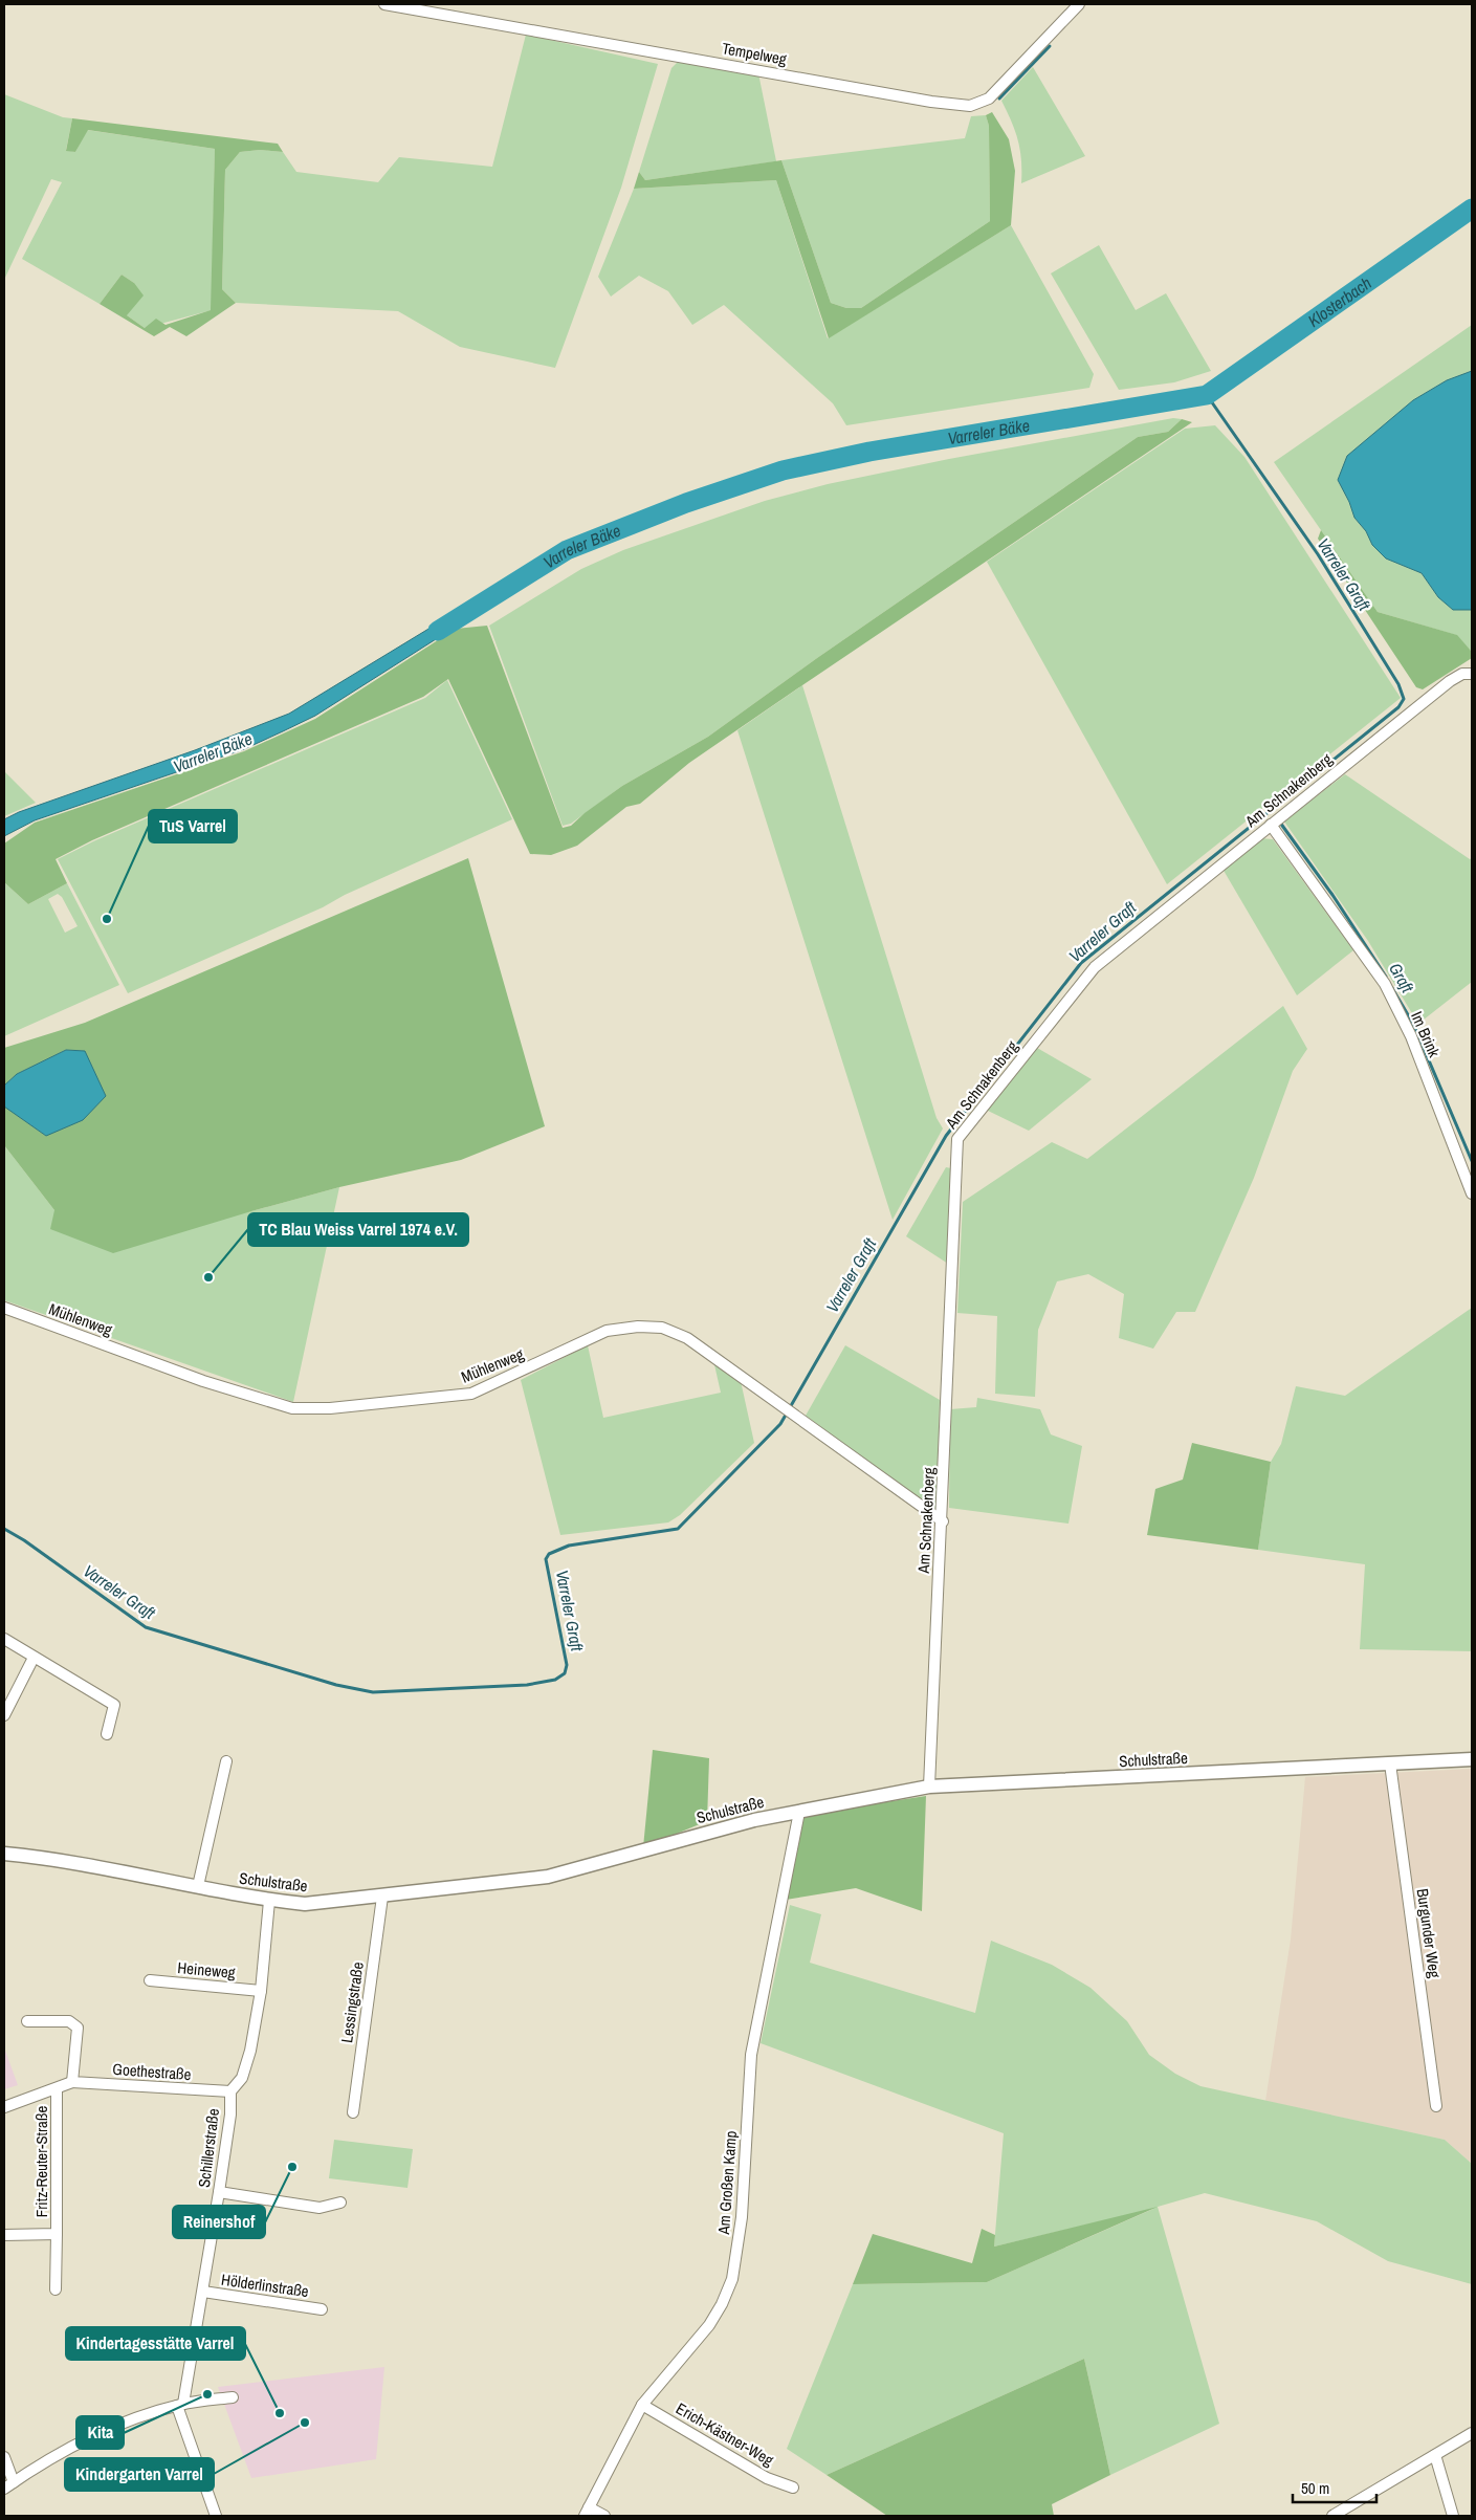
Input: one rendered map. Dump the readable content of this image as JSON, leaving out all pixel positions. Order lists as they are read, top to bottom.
{
  "streets": {
    "street": [
      "Tempelweg",
      "Am Schnakenberg",
      "Im Brink",
      "Mühlenweg",
      "Schulstraße",
      "Burgunder Weg",
      "Heineweg",
      "Lessingstraße",
      "Goethestraße",
      "Schillerstraße",
      "Fritz-Reuter-Straße",
      "Am Großen Kamp",
      "Hölderlinstraße",
      "Erich-Kästner-Weg"
    ]
  },
  "crossings": [
    ["Am Schnakenberg", "Im Brink"],
    ["Am Schnakenberg", "Mühlenweg"],
    ["Am Schnakenberg", "Schulstraße"],
    ["Schulstraße", "Burgunder Weg"],
    ["Schulstraße", "Lessingstraße"],
    ["Schulstraße", "Schillerstraße"],
    ["Schulstraße", "Am Großen Kamp"],
    ["Heineweg", "Schillerstraße"],
    ["Goethestraße", "Schillerstraße"],
    ["Goethestraße", "Fritz-Reuter-Straße"],
    ["Schillerstraße", "Hölderlinstraße"],
    ["Am Großen Kamp", "Erich-Kästner-Weg"]
  ],
  "water": [
    "Klosterbach",
    "Varreler Bäke",
    "Varreler Graft",
    "Graft"
  ],
  "places": [
    "TuS Varrel",
    "TC Blau Weiss Varrel 1974 e.V.",
    "Reinershof",
    "Kita",
    "Kindertagesstätte Varrel",
    "Kindergarten Varrel"
  ],
  "scale_bar": "50 m"
}
